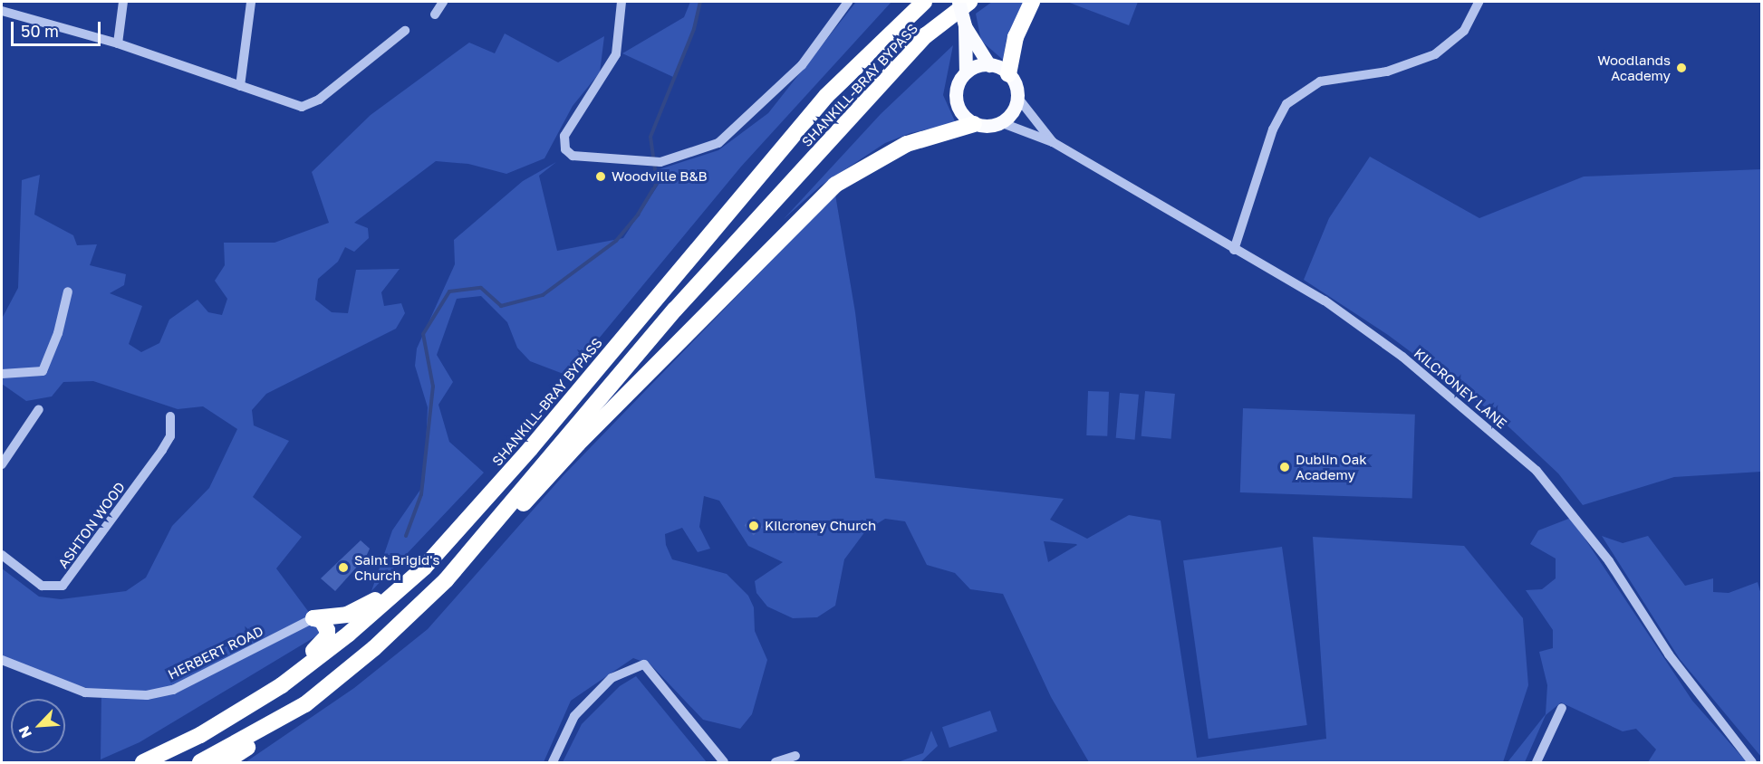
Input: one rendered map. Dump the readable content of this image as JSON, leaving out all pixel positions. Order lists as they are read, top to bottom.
{
  "streets": {
    "highway": ["SHANKILL-BRAY BYPASS"],
    "street": ["KILCRONEY LANE", "ASHTON WOOD", "HERBERT ROAD"]
  },
  "places": [
    "Woodlands Academy",
    "Woodville B&B",
    "Dublin Oak Academy",
    "Kilcroney Church",
    "Saint Brigid's Church"
  ],
  "scale_bar": "50 m",
  "north": "bottom left"
}
